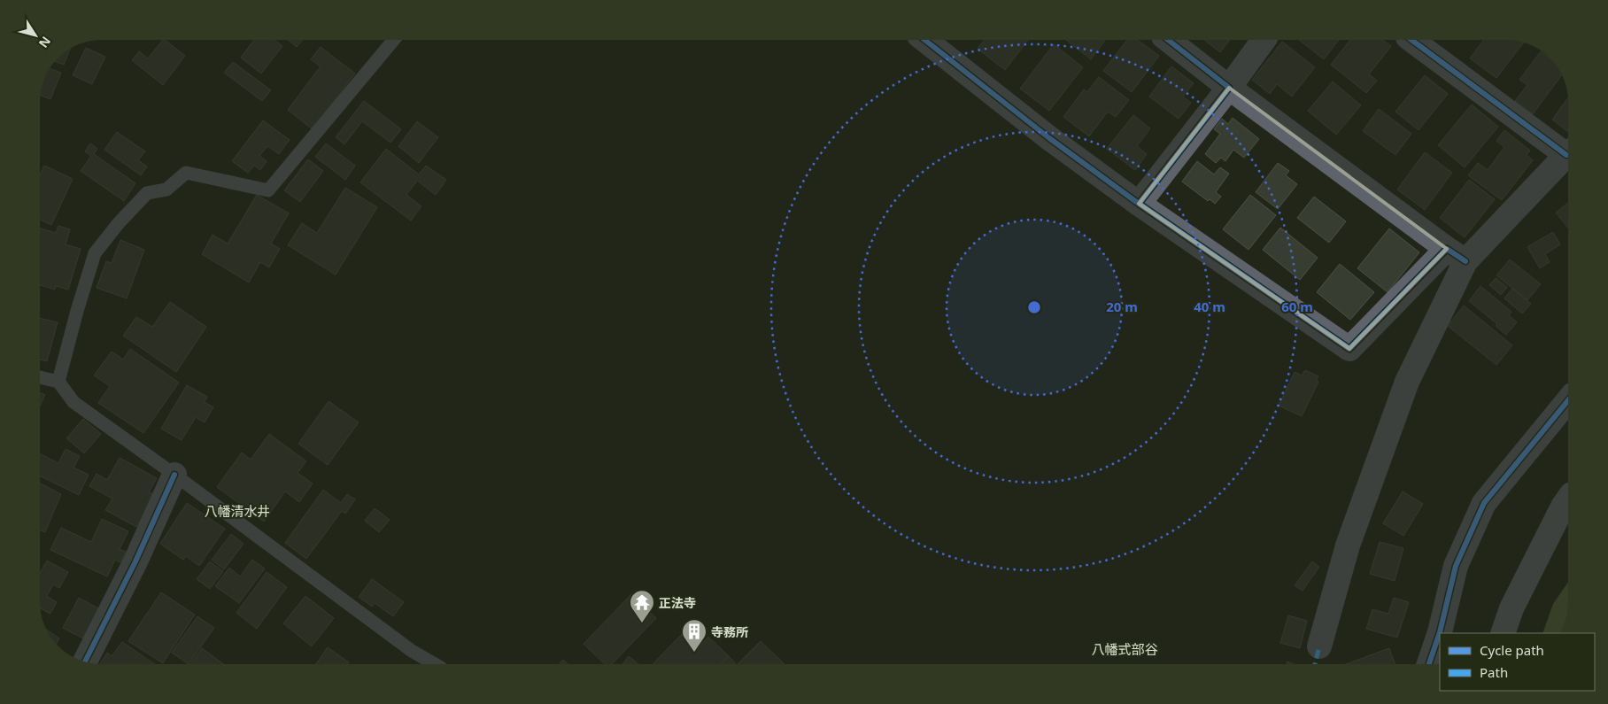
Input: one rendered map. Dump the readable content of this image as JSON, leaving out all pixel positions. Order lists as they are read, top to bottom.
{
  "districts": ["八幡清水井", "八幡式部谷"],
  "places": {
    "temple": ["正法寺"],
    "building": ["寺務所"]
  },
  "legend": ["Cycle path", "Path"],
  "north": "bottom right",
  "rings": ["20 m", "40 m", "60 m"]
}
